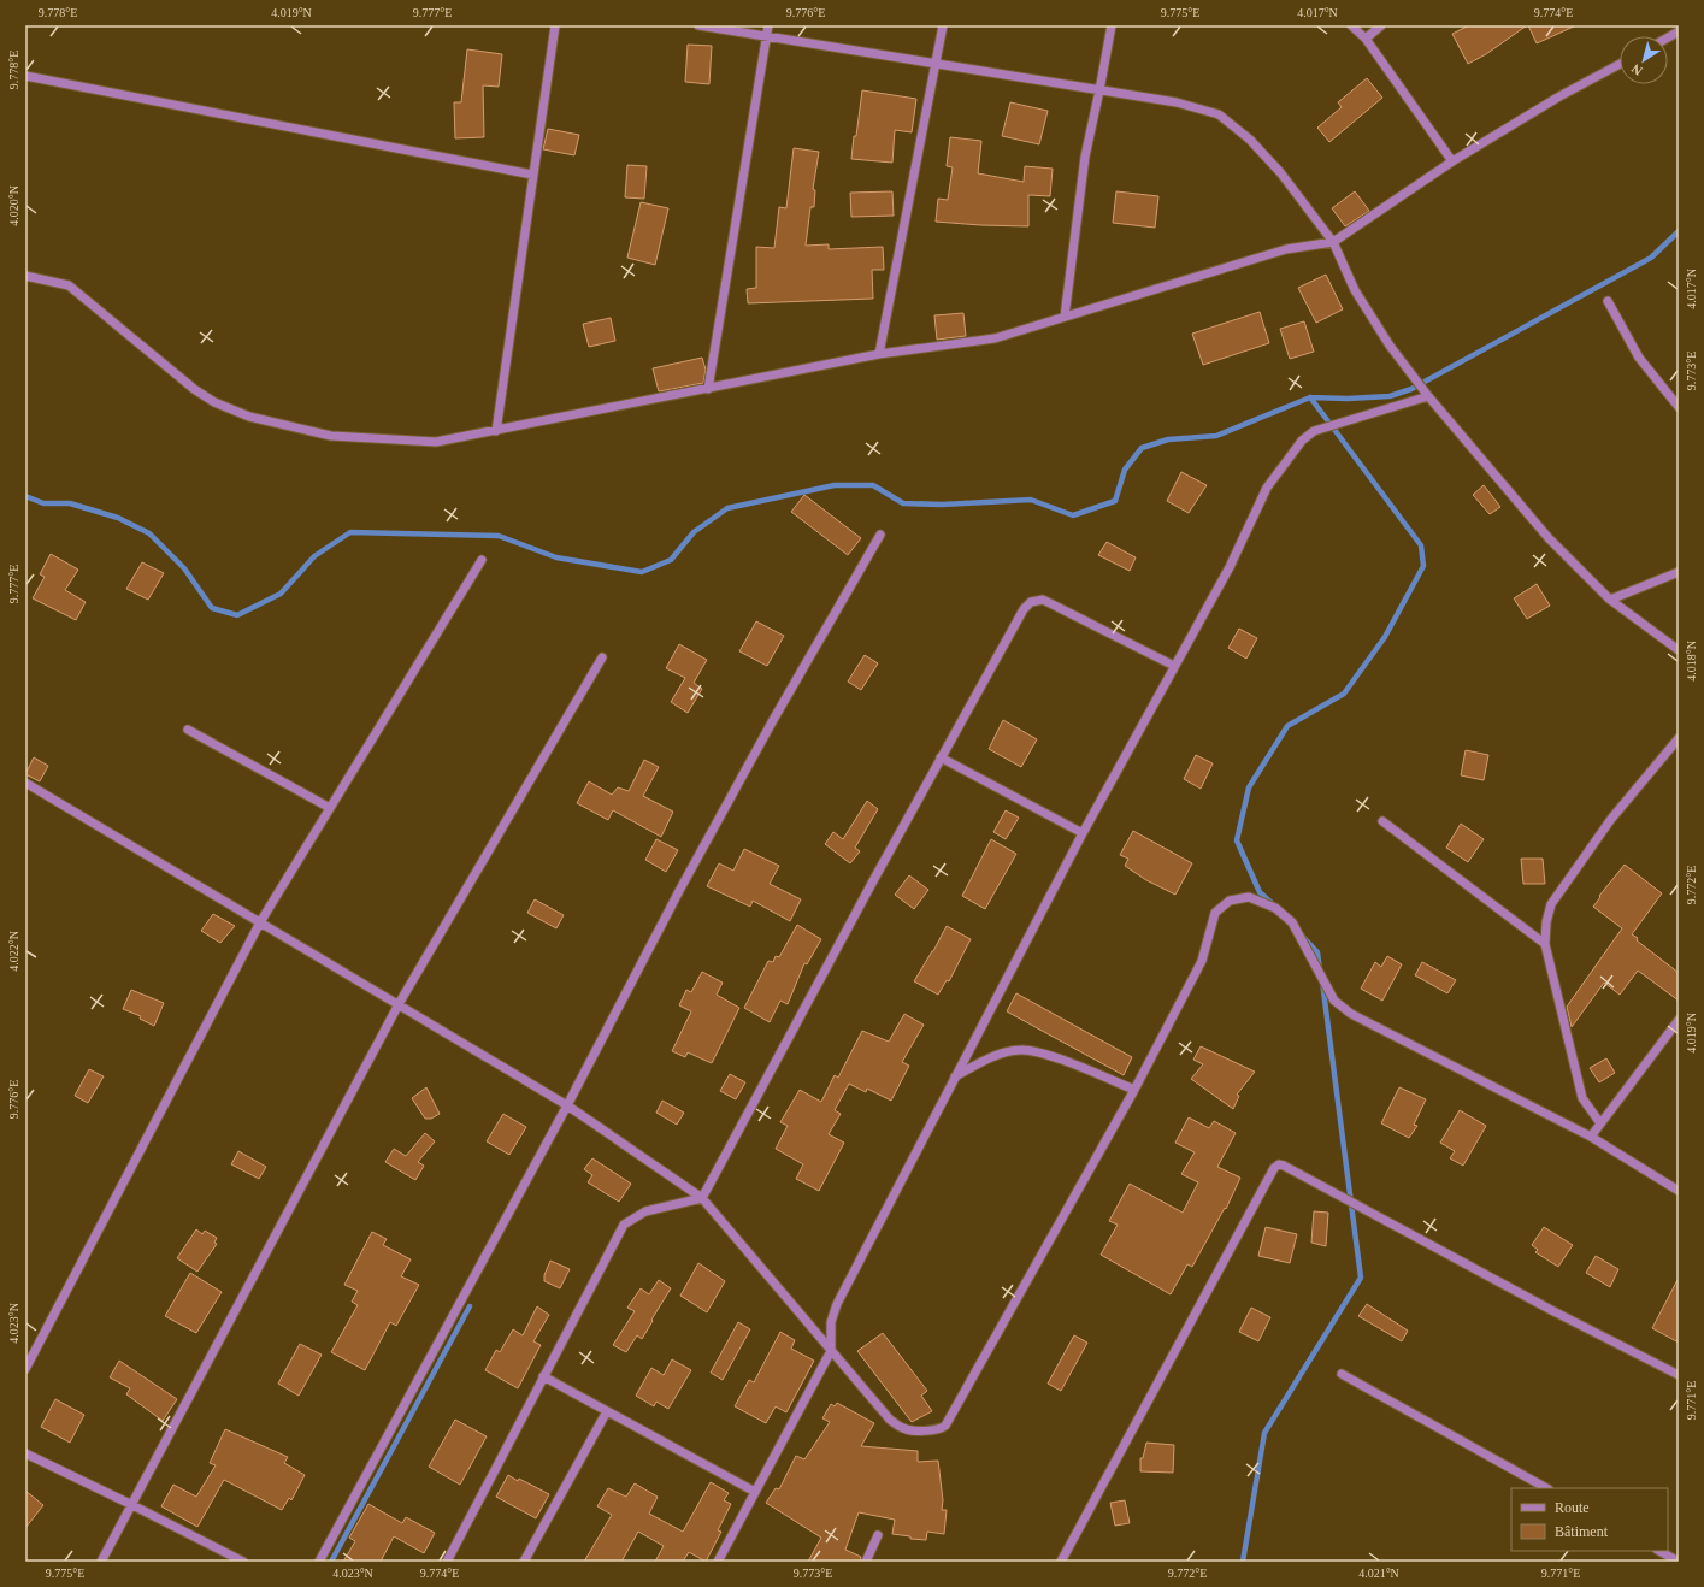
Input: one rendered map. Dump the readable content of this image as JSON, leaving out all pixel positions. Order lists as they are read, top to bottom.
{
  "legend": ["Route", "Bâtiment"],
  "north": "bottom left",
  "coordinates": [
    "9.778°E",
    "4.019°N",
    "9.777°E",
    "9.776°E",
    "9.775°E",
    "4.017°N",
    "9.774°E",
    "4.020°N",
    "9.773°E",
    "4.018°N",
    "9.772°E",
    "4.022°N",
    "4.023°N",
    "9.771°E",
    "4.021°N"
  ]
}
